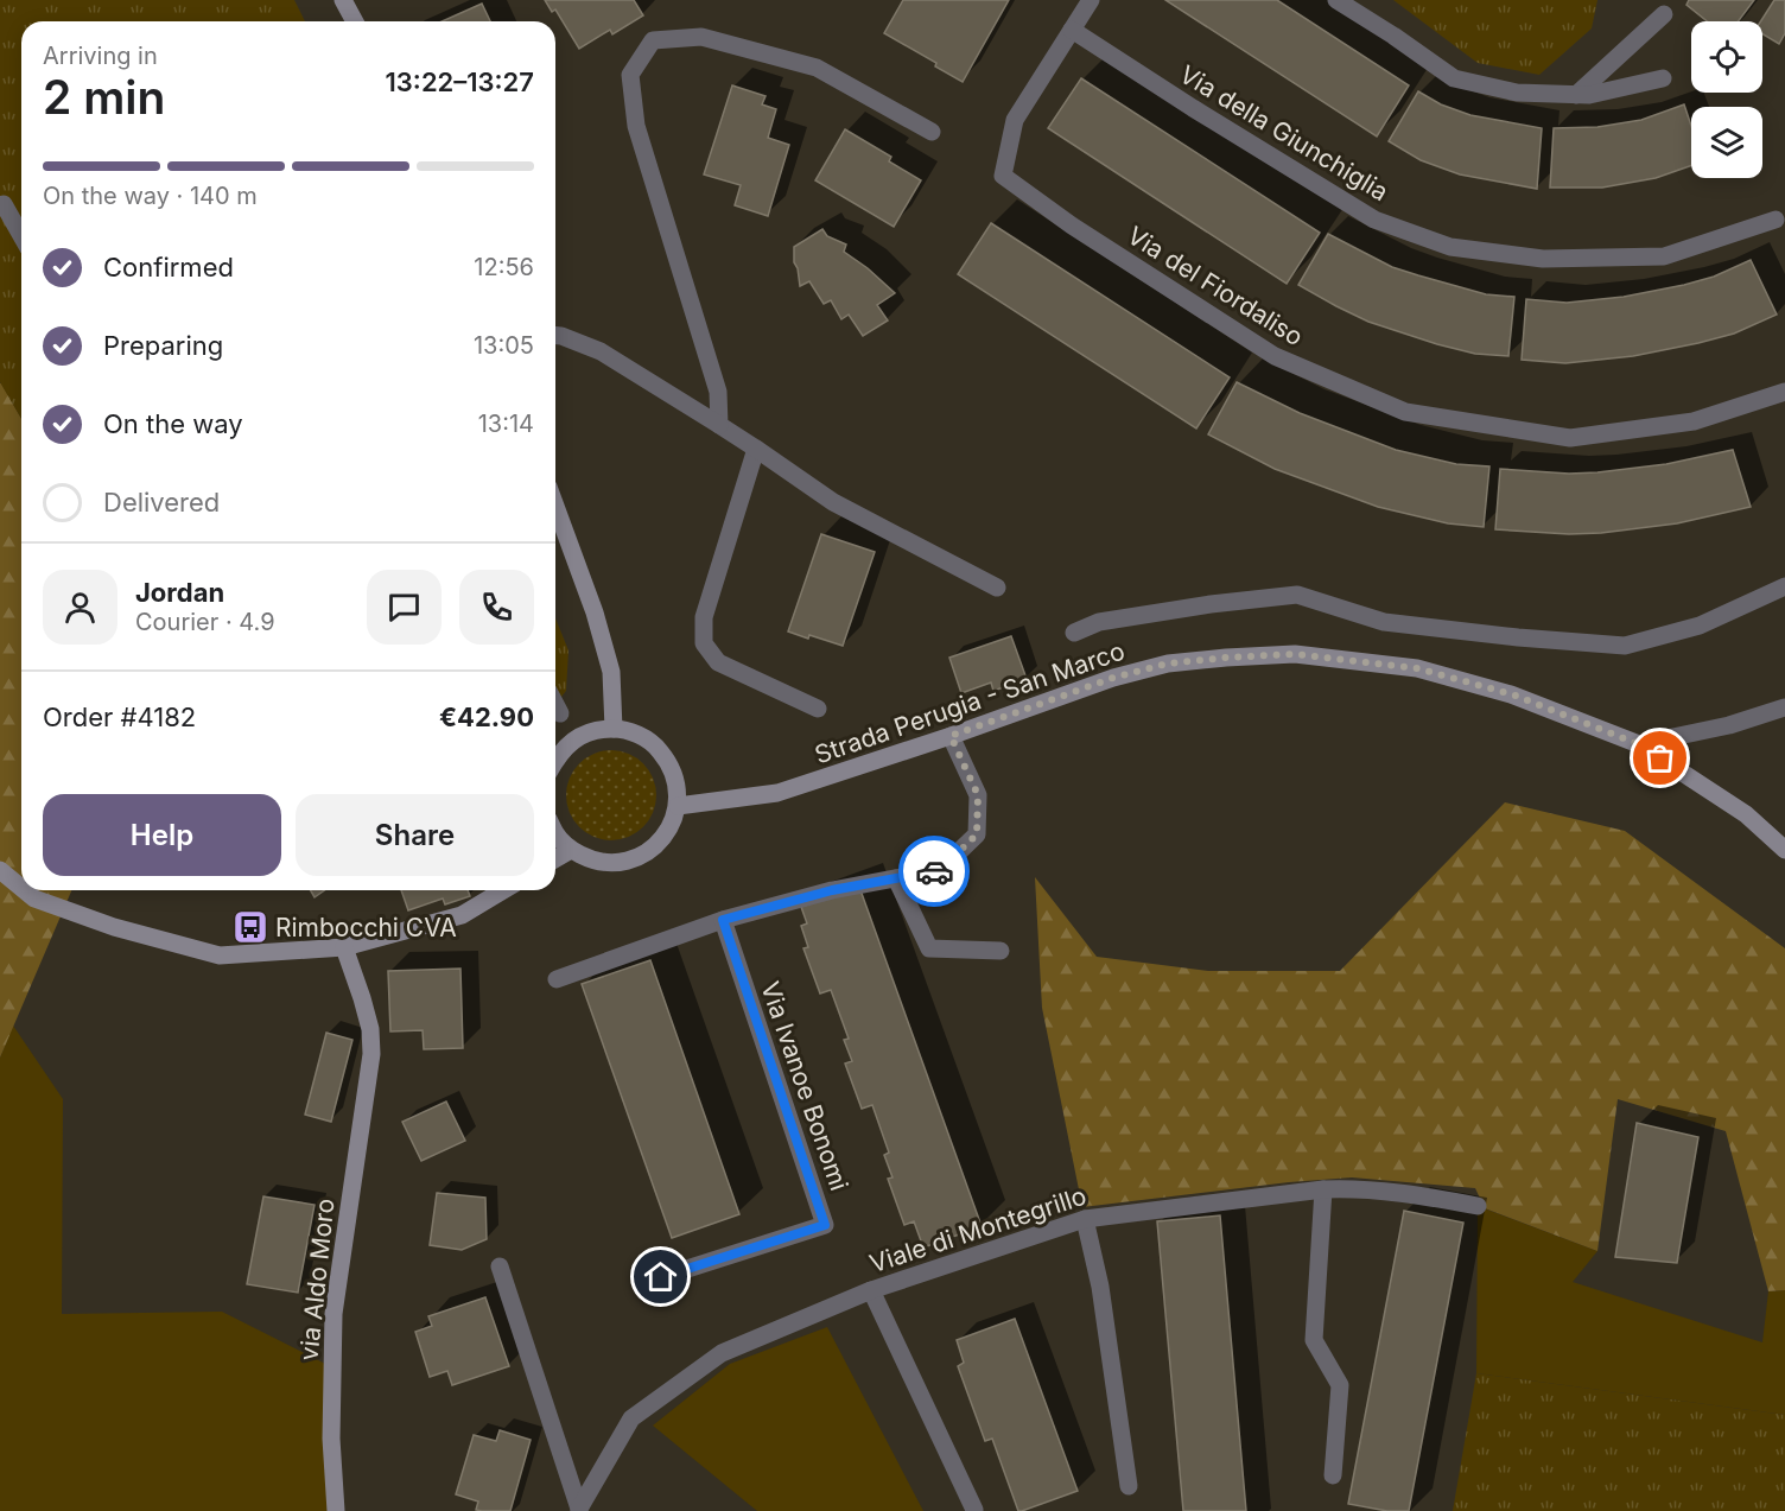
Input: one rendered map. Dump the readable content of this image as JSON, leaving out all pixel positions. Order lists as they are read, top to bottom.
{
  "streets": {
    "main road": ["Strada Perugia - San Marco", "via Aldo Moro"],
    "street": [
      "Via della Giunchiglia",
      "Via del Fiordaliso",
      "Via Ivanoe Bonomi",
      "Viale di Montegrillo"
    ]
  },
  "crossings": [
    ["Via della Giunchiglia", "Via del Fiordaliso"]
  ],
  "places": {
    "bus stop": ["Rimbocchi CVA"]
  },
  "page": {
    "heading": ["2 min", "Arriving in", "13:22–13:27"],
    "panel": [
      "Jordan",
      "Courier · 4.9",
      "Order #4182",
      "€42.90"
    ],
    "bar": "On the way · 140 m",
    "list": [
      ["Confirmed", "12:56"],
      ["Preparing", "13:05"],
      ["On the way", "13:14"],
      "Delivered"
    ],
    "buttons": ["Help", "Share"]
  }
}
